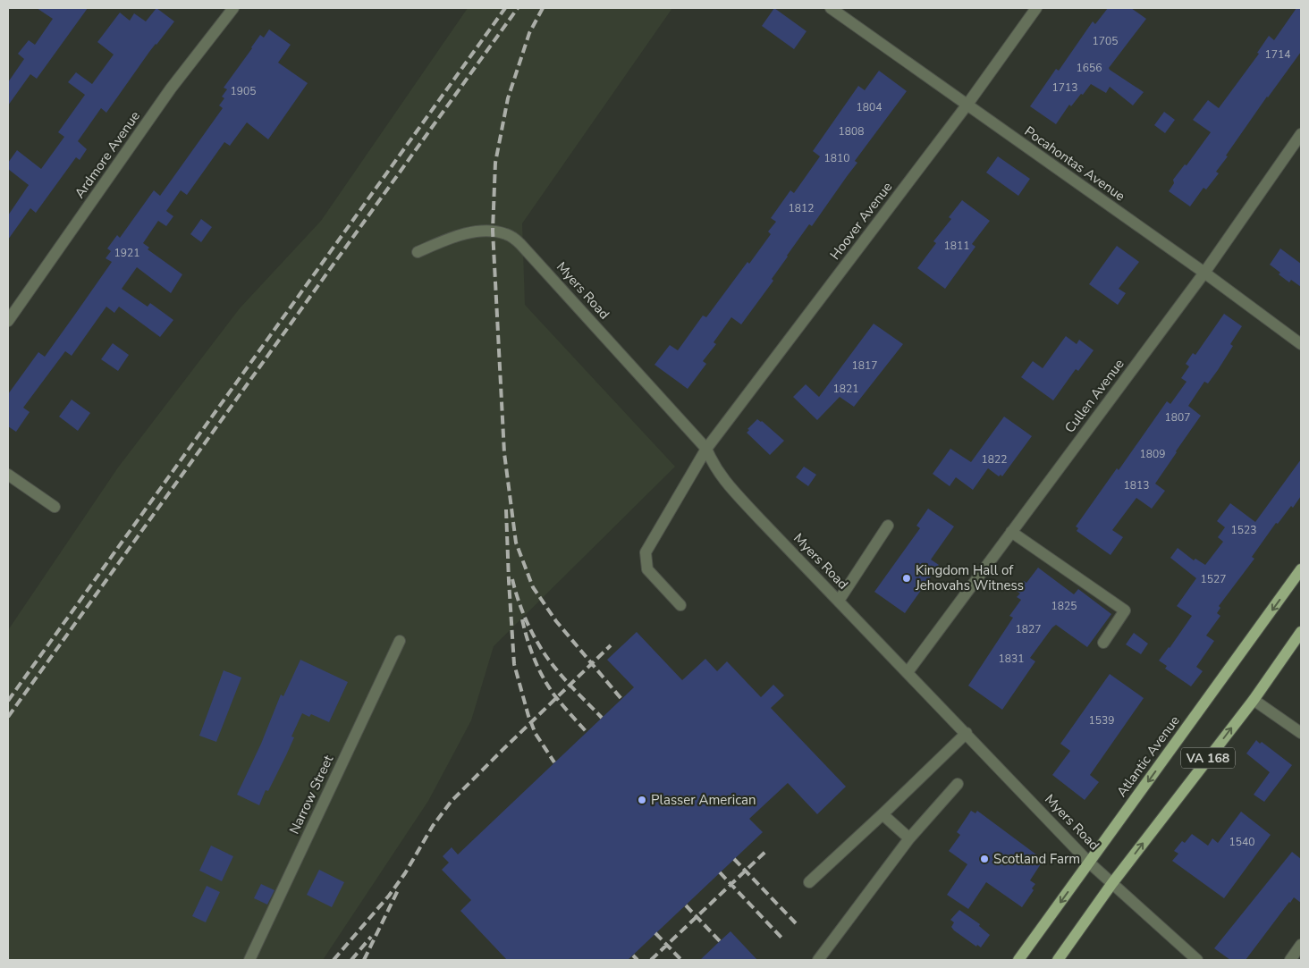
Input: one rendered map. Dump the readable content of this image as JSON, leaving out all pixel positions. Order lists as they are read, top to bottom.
{
  "streets": {
    "main road": ["Atlantic Avenue", "VA 168"],
    "street": [
      "Ardmore Avenue",
      "Pocahontas Avenue",
      "Hoover Avenue",
      "Myers Road",
      "Cullen Avenue",
      "Narrow Street"
    ]
  },
  "crossings": [
    ["Pocahontas Avenue", "Hoover Avenue"],
    ["Pocahontas Avenue", "Cullen Avenue"],
    ["Hoover Avenue", "Myers Road"],
    ["Myers Road", "Cullen Avenue"],
    ["Myers Road", "Atlantic Avenue"],
    ["Myers Road", "VA 168"]
  ],
  "places": ["Kingdom Hall of Jehovahs Witness", "Plasser American", "Scotland Farm"],
  "house_numbers": [
    "1705",
    "1714",
    "1656",
    "1713",
    "1905",
    "1804",
    "1808",
    "1810",
    "1812",
    "1811",
    "1921",
    "1817",
    "1821",
    "1807",
    "1809",
    "1822",
    "1813",
    "1523",
    "1527",
    "1825",
    "1827",
    "1831",
    "1539",
    "1540"
  ]
}
